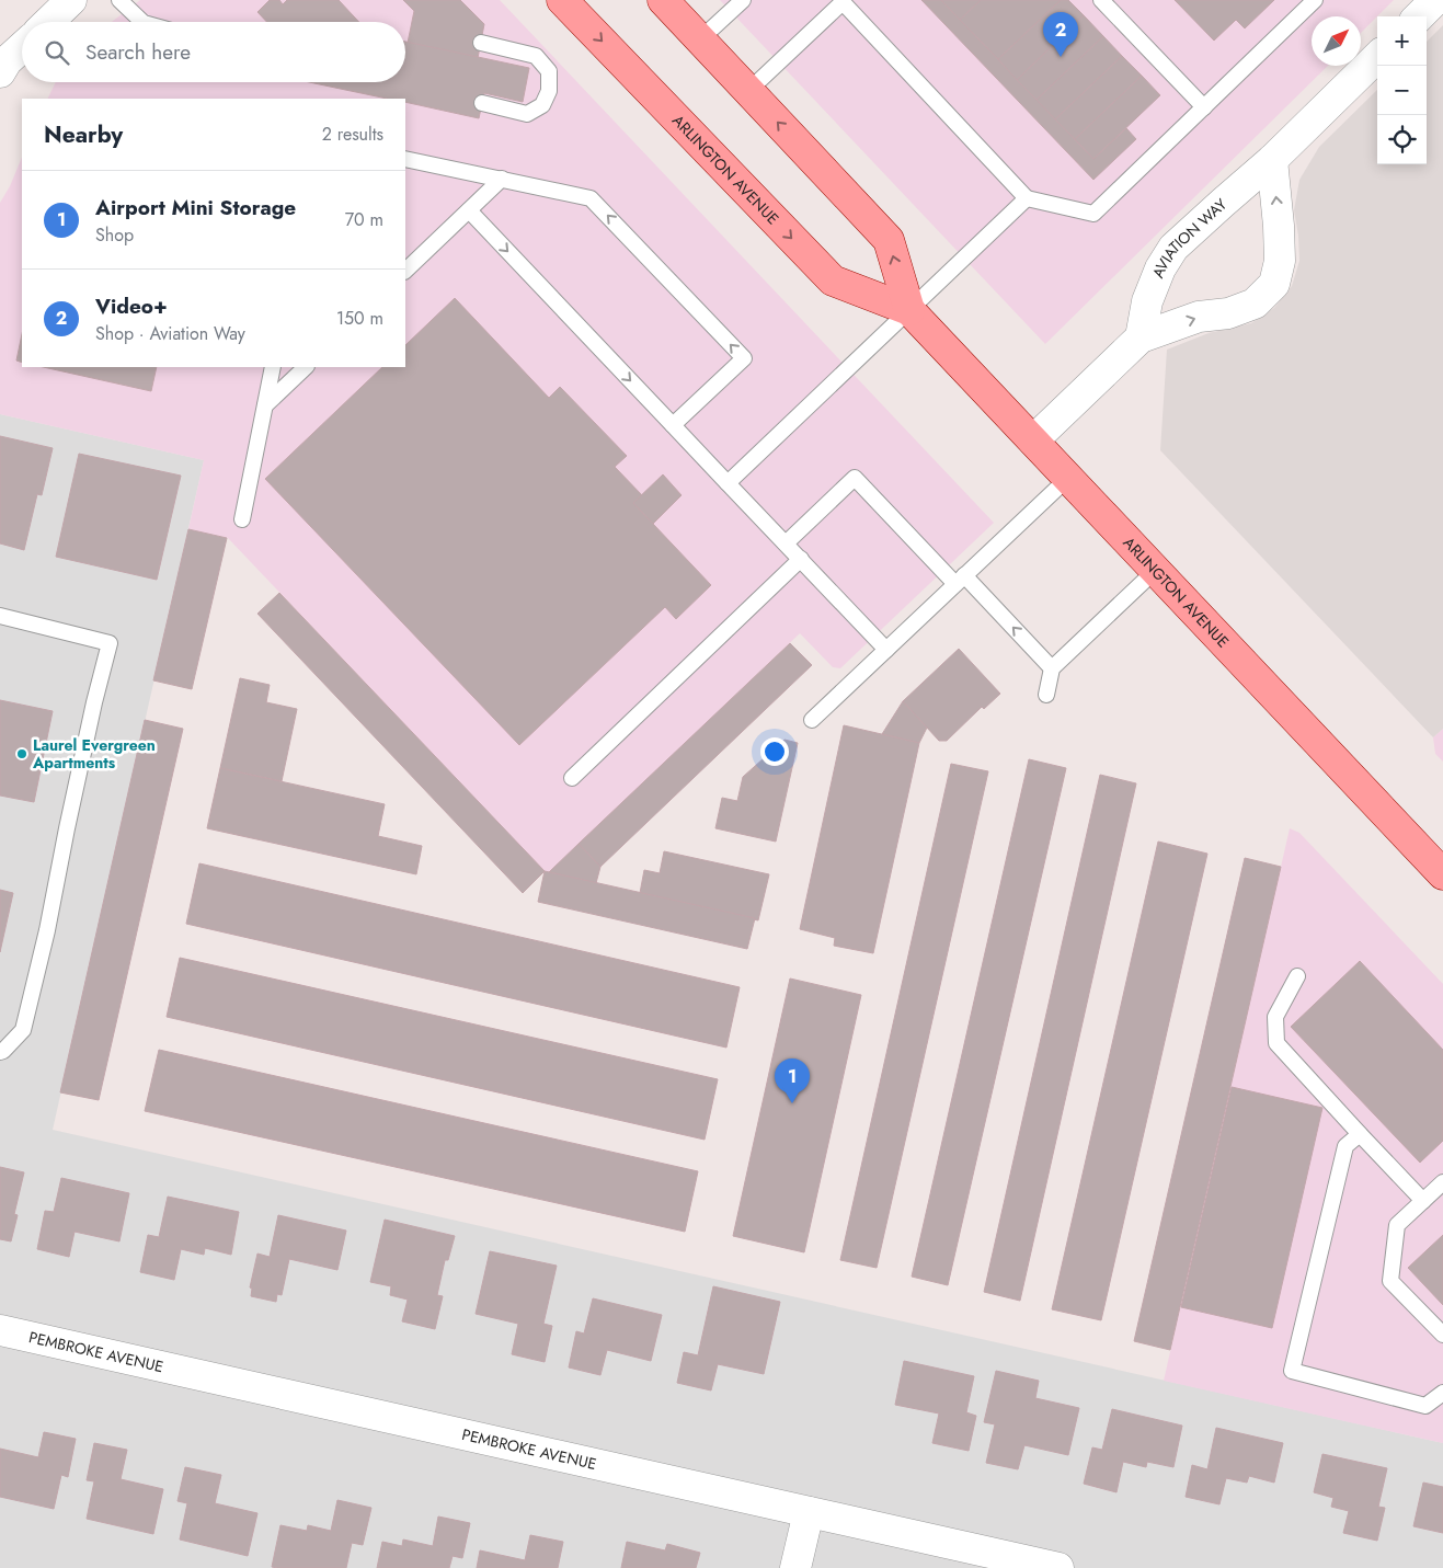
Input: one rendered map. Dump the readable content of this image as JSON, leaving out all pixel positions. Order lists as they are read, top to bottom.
{
  "streets": {
    "main road": ["ARLINGTON AVENUE"],
    "street": ["AVIATION WAY", "PEMBROKE AVENUE"]
  },
  "places": ["Laurel Evergreen Apartments"],
  "north": "top right",
  "page": {
    "pins": ["2", "1"],
    "map_buttons": ["+", "−"],
    "search": "Search here",
    "heading": ["Nearby", "2 results"],
    "list": [
      {
        "mark": "1",
        "name": "Airport Mini Storage",
        "note": "Shop",
        "value": "70 m"
      },
      {
        "mark": "2",
        "name": "Video+",
        "note": "Shop · Aviation Way",
        "value": "150 m"
      }
    ]
  }
}
